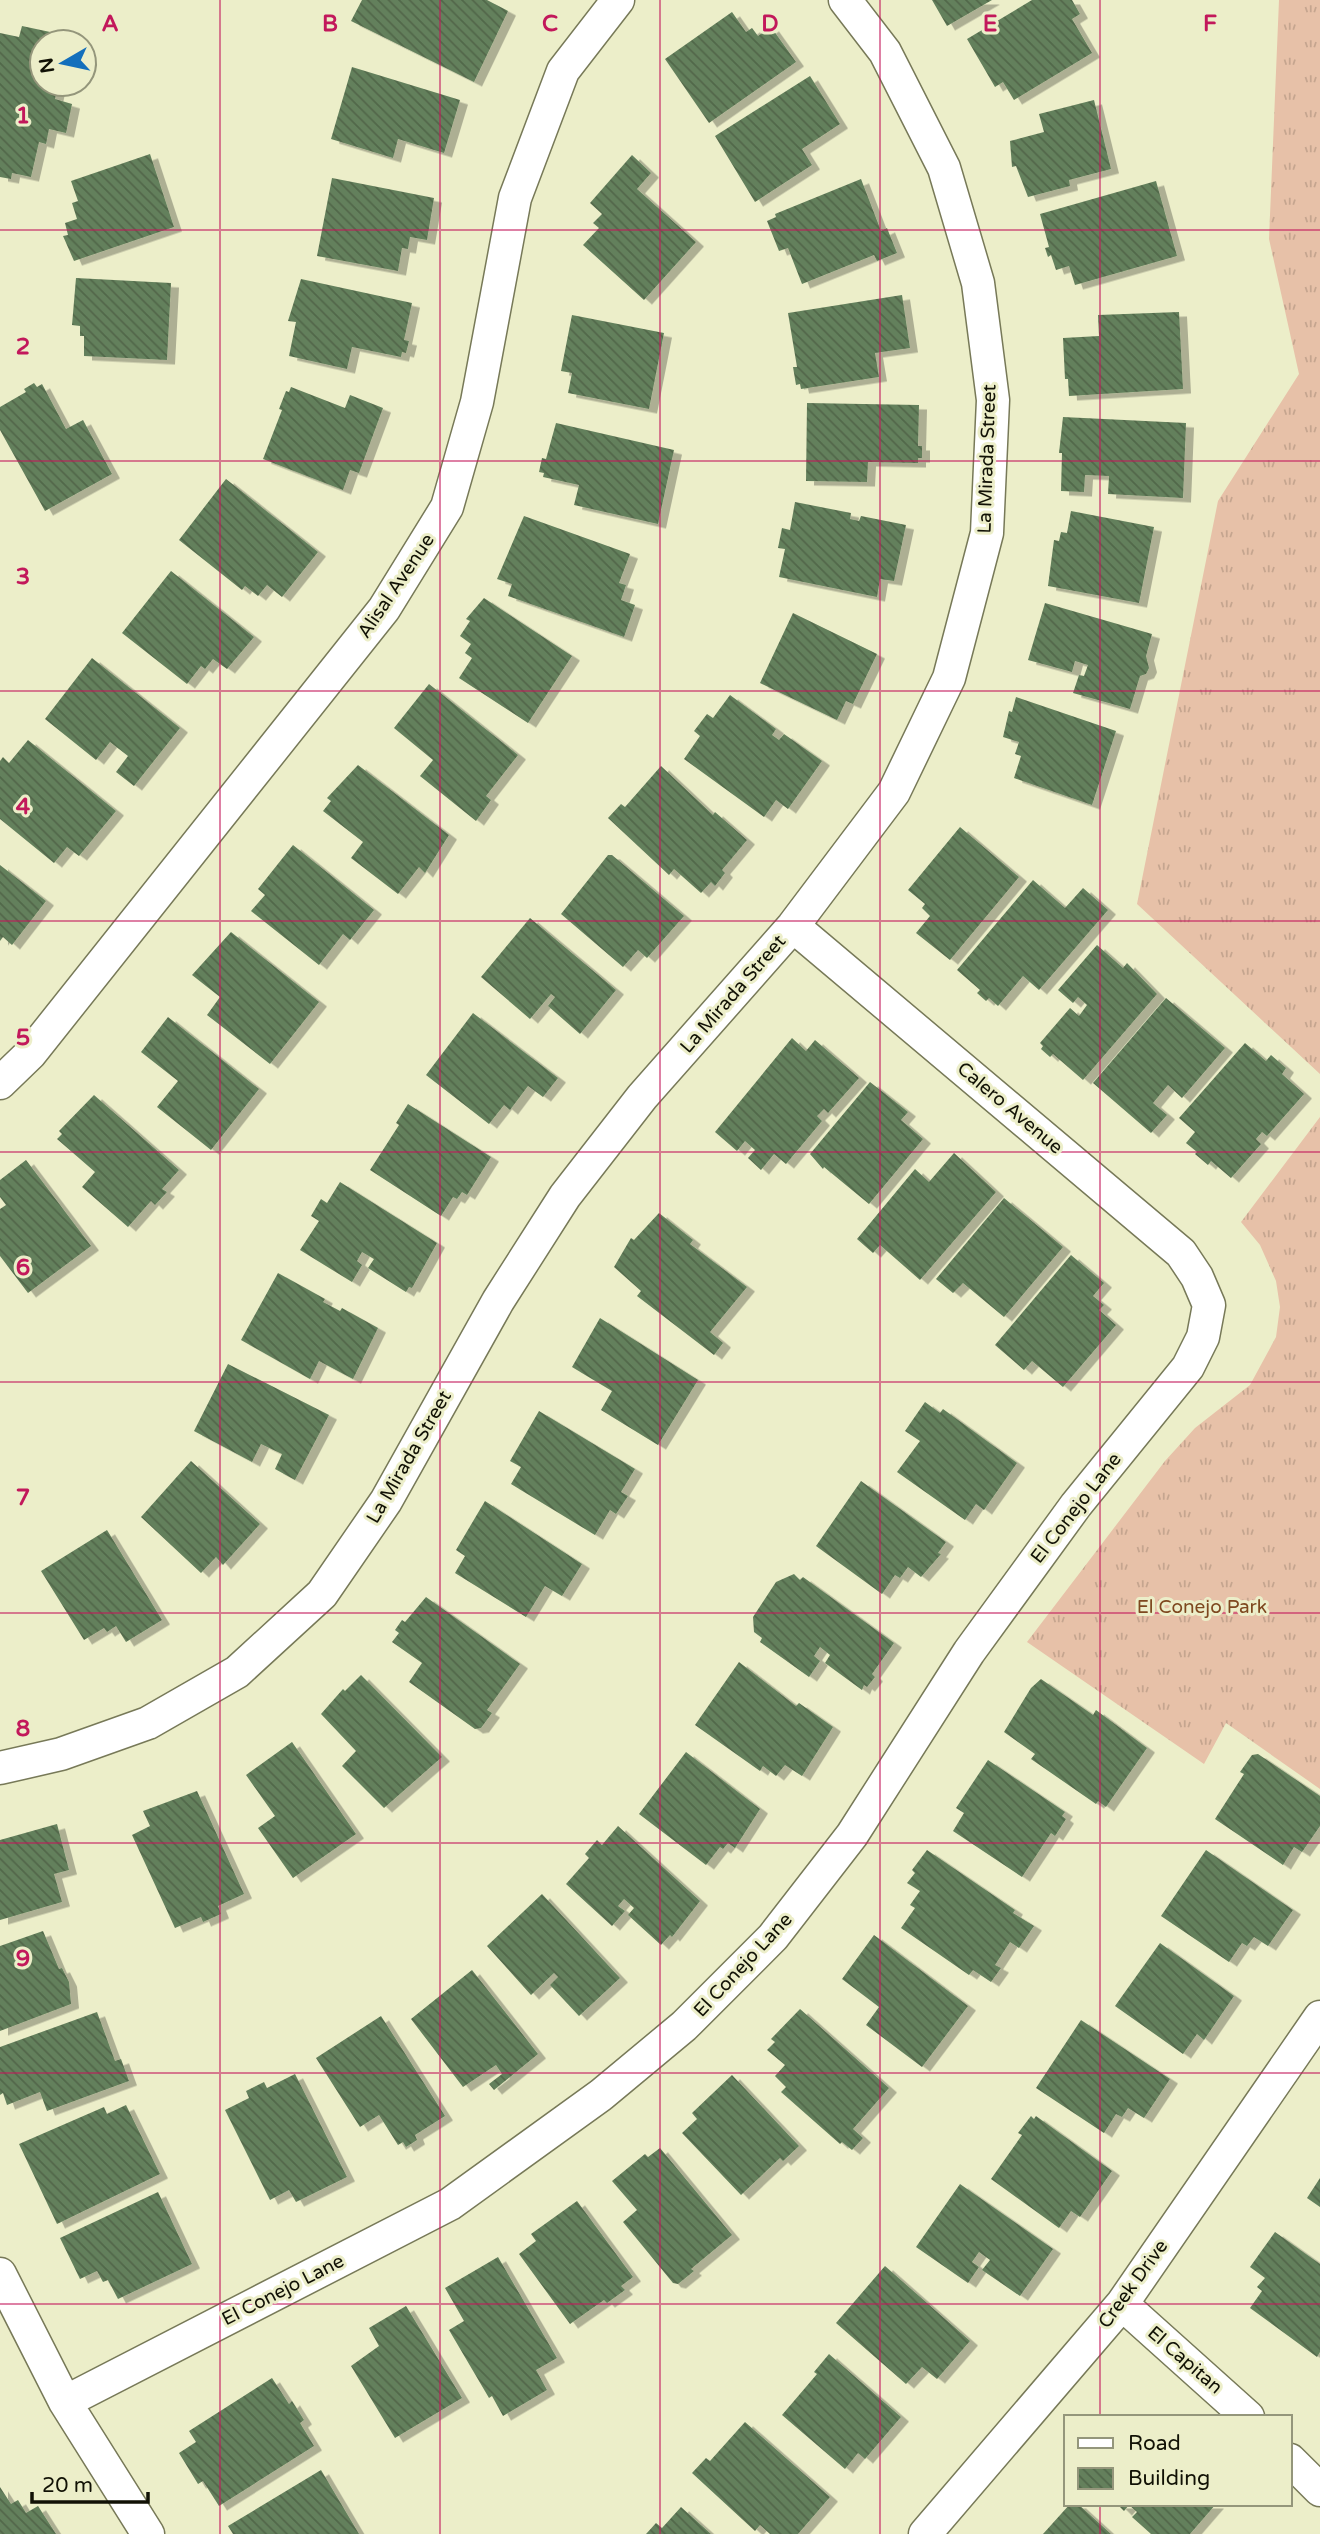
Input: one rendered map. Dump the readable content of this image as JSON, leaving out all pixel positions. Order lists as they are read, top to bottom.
{
  "streets": {
    "street": [
      "La Mirada Street",
      "Alisal Avenue",
      "Calero Avenue",
      "El Conejo Lane",
      "Creek Drive",
      "El Capitan"
    ]
  },
  "crossings": [
    ["La Mirada Street", "Calero Avenue"],
    ["Calero Avenue", "El Conejo Lane"],
    ["Creek Drive", "El Capitan"]
  ],
  "parks": ["El Conejo Park"],
  "legend": ["Road", "Building"],
  "scale_bar": "20 m",
  "north": "left",
  "grid": {
    "columns": [
      "A",
      "B",
      "C",
      "D",
      "E",
      "F"
    ],
    "rows": [
      "1",
      "2",
      "3",
      "4",
      "5",
      "6",
      "7",
      "8",
      "9"
    ]
  }
}
